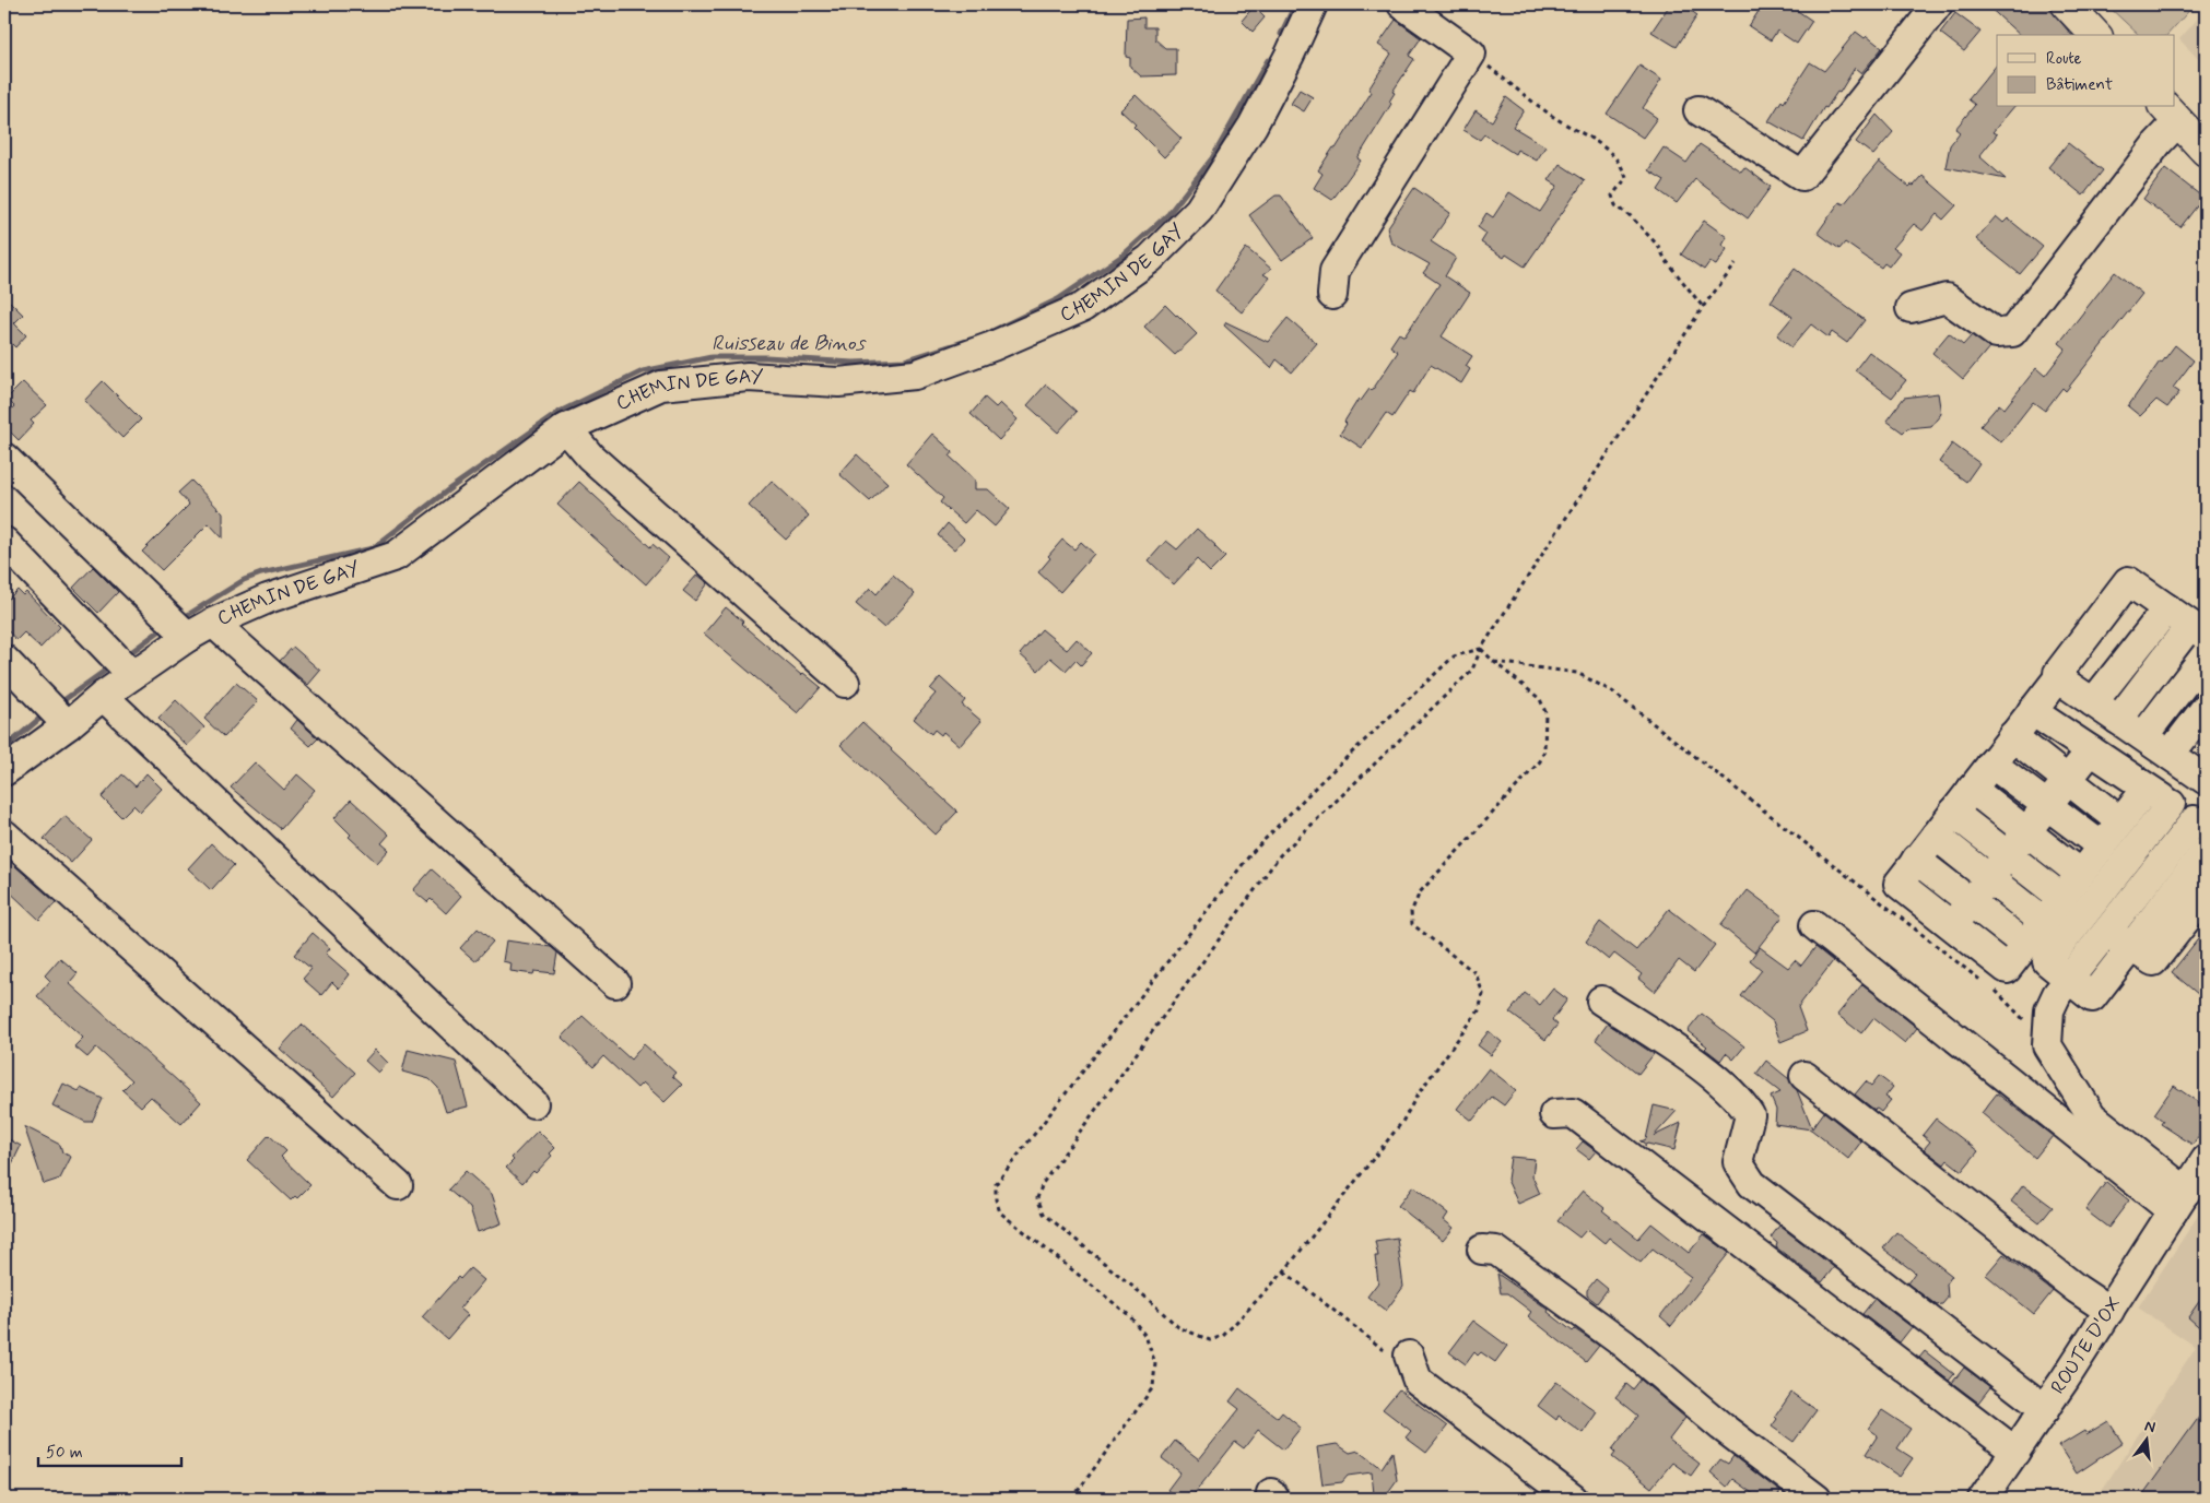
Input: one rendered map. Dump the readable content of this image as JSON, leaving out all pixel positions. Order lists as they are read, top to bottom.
{
  "streets": {
    "street": ["CHEMIN DE GAY", "ROUTE D'OX"]
  },
  "water": ["Ruisseau de Binos"],
  "legend": ["Route", "Bâtiment"],
  "scale_bar": "50 m",
  "north": "top"
}
